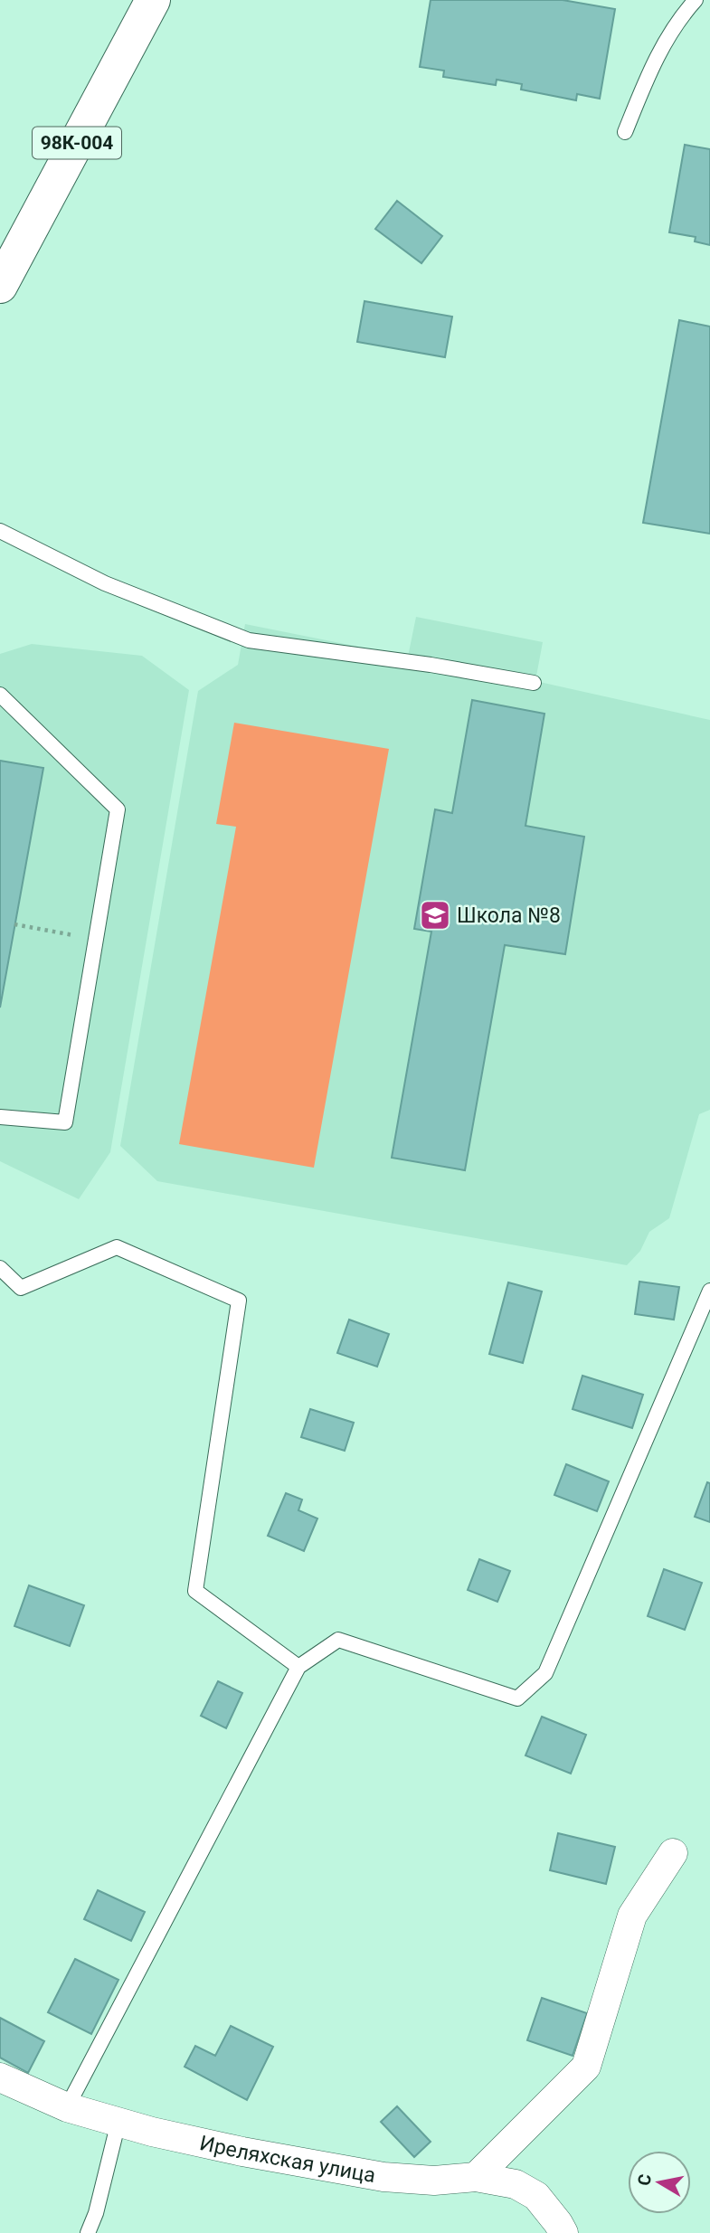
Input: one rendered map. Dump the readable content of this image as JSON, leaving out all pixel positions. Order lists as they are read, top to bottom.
{
  "streets": {
    "main road": ["98К-004"],
    "street": ["Иреляхская улица"]
  },
  "places": {
    "school or university": ["Школа №8"]
  },
  "north": "left"
}
